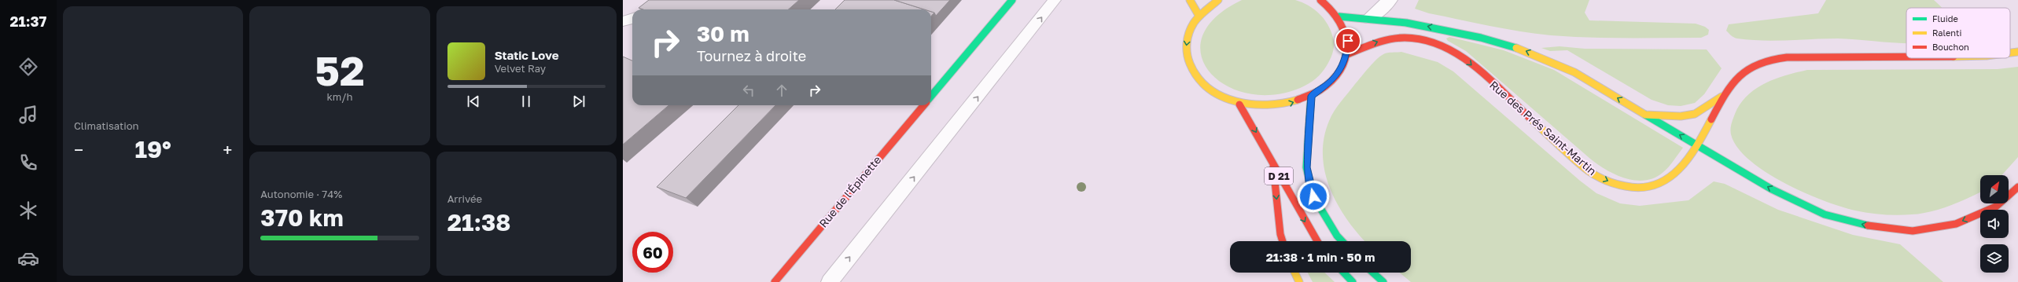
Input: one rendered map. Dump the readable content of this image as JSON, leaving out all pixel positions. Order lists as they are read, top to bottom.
{
  "streets": {
    "main road": ["Rue des Prés Saint-Martin", "D 21", "Rue de l'Épinette"]
  },
  "legend": ["Fluide", "Ralenti", "Bouchon"],
  "north": "top right",
  "page": {
    "tabs": "21:37",
    "tile": [
      "Climatisation",
      ["52", "km/h"],
      ["Autonomie · 74%", "370 km"],
      ["Arrivée", "21:38"]
    ],
    "turn": ["30 m", "Tournez à droite"],
    "song": ["Static Love", "Velvet Ray"],
    "heat": ["−", "19°", "+"],
    "limit": "60",
    "trip": "21:38 · 1 min · 50 m"
  }
}
